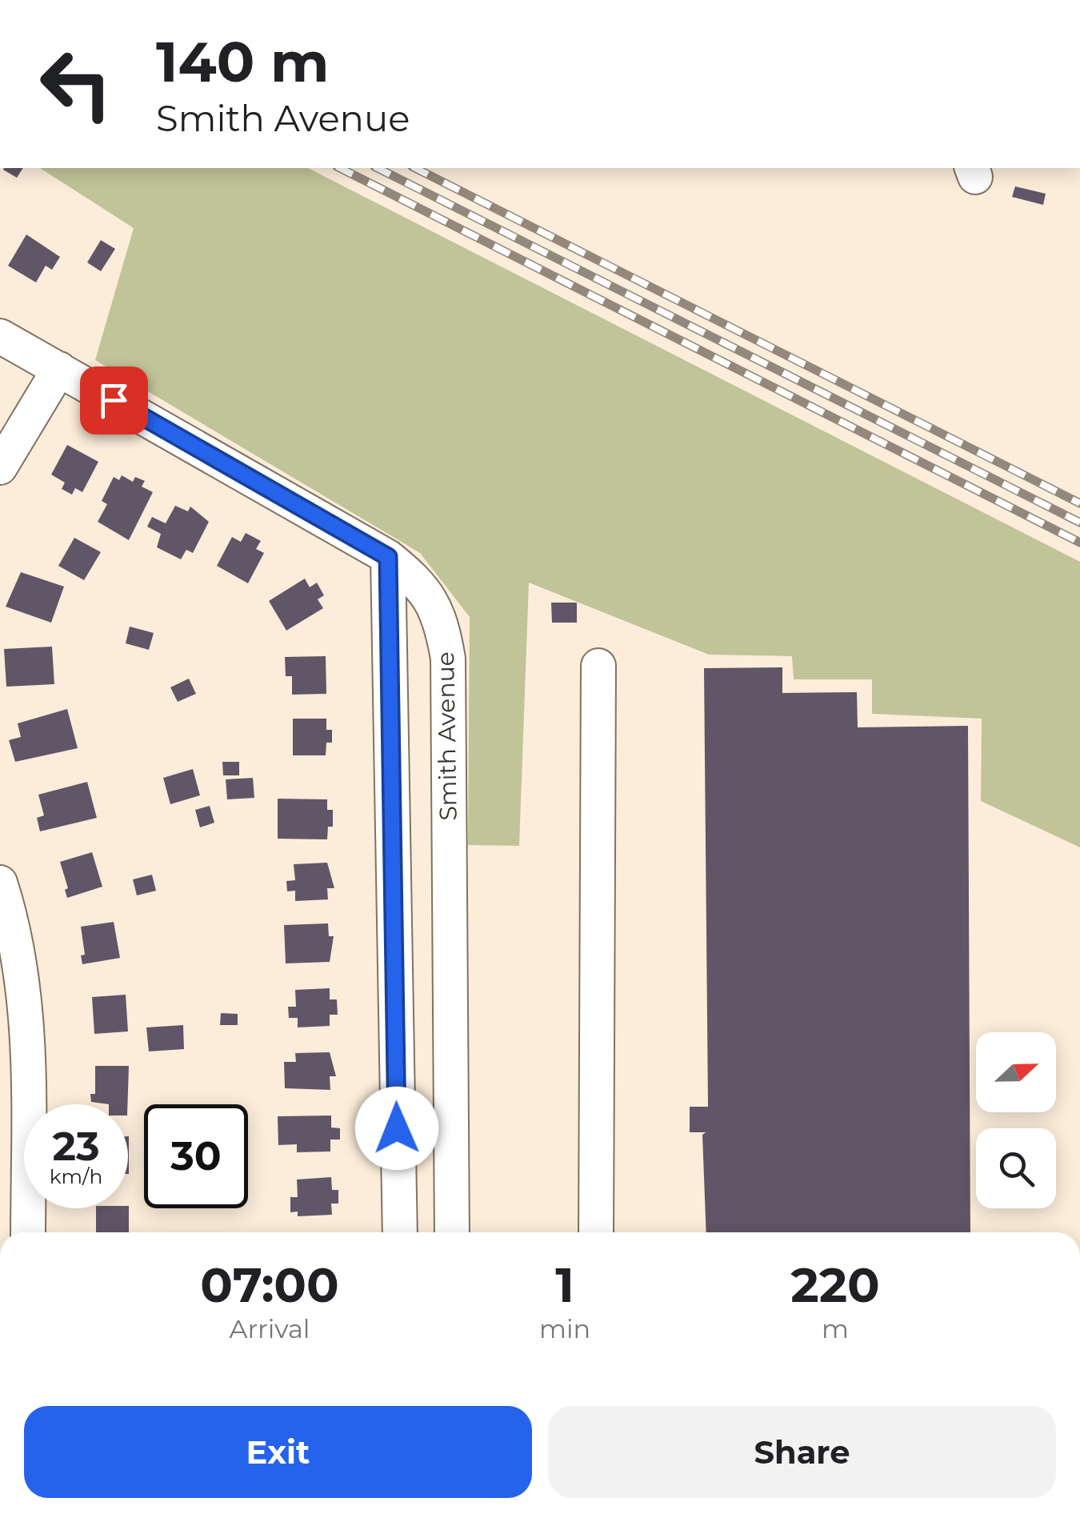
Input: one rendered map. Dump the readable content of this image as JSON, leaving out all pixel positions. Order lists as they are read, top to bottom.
{
  "streets": {
    "street": ["Smith Avenue"]
  },
  "north": "right",
  "page": {
    "turn": ["140 m", "Smith Avenue"],
    "speed": "23 km/h",
    "limit": "30",
    "eta": [
      "07:00",
      "Arrival",
      "1",
      "min",
      "220",
      "m"
    ],
    "buttons": ["Exit", "Share"]
  }
}
